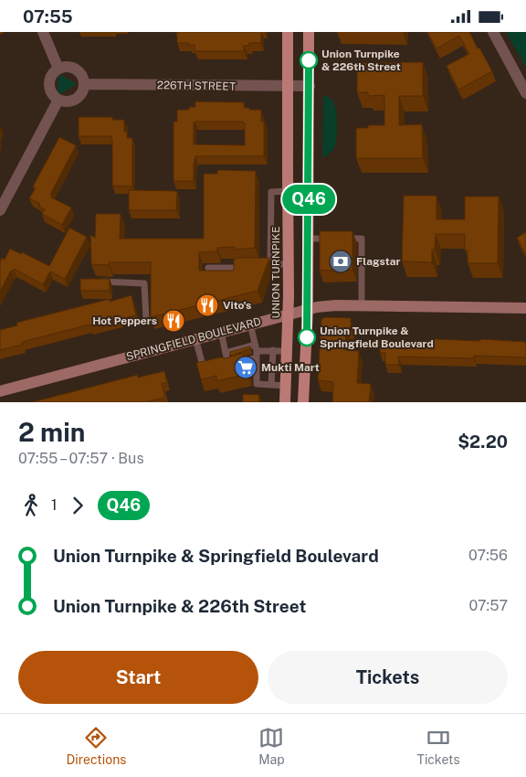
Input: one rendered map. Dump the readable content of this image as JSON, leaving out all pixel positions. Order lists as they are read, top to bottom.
{
  "streets": {
    "main road": ["UNION TURNPIKE", "SPRINGFIELD BOULEVARD"],
    "street": ["226TH STREET"]
  },
  "crossings": [
    ["226TH STREET", "UNION TURNPIKE"],
    ["UNION TURNPIKE", "SPRINGFIELD BOULEVARD"]
  ],
  "places": {
    "other": ["Union Turnpike & 226th Street", "Union Turnpike & Springfield Boulevard"],
    "bank": ["Flagstar"],
    "restaurant": ["Vito's", "Hot Peppers"],
    "supermarket": ["Mukti Mart"]
  },
  "lines": ["bus line Q46"],
  "page": {
    "status": "07:55",
    "on_map": "Q46",
    "heading": ["2 min", "07:55 – 07:57 · Bus", "$2.20"],
    "legs": ["1", "Q46"],
    "list": [
      {
        "name": "Union Turnpike & Springfield Boulevard",
        "value": "07:56"
      },
      {
        "name": "Union Turnpike & 226th Street",
        "value": "07:57"
      }
    ],
    "buttons": ["Start", "Tickets"],
    "tabs": ["Directions", "Map", "Tickets"]
  }
}
